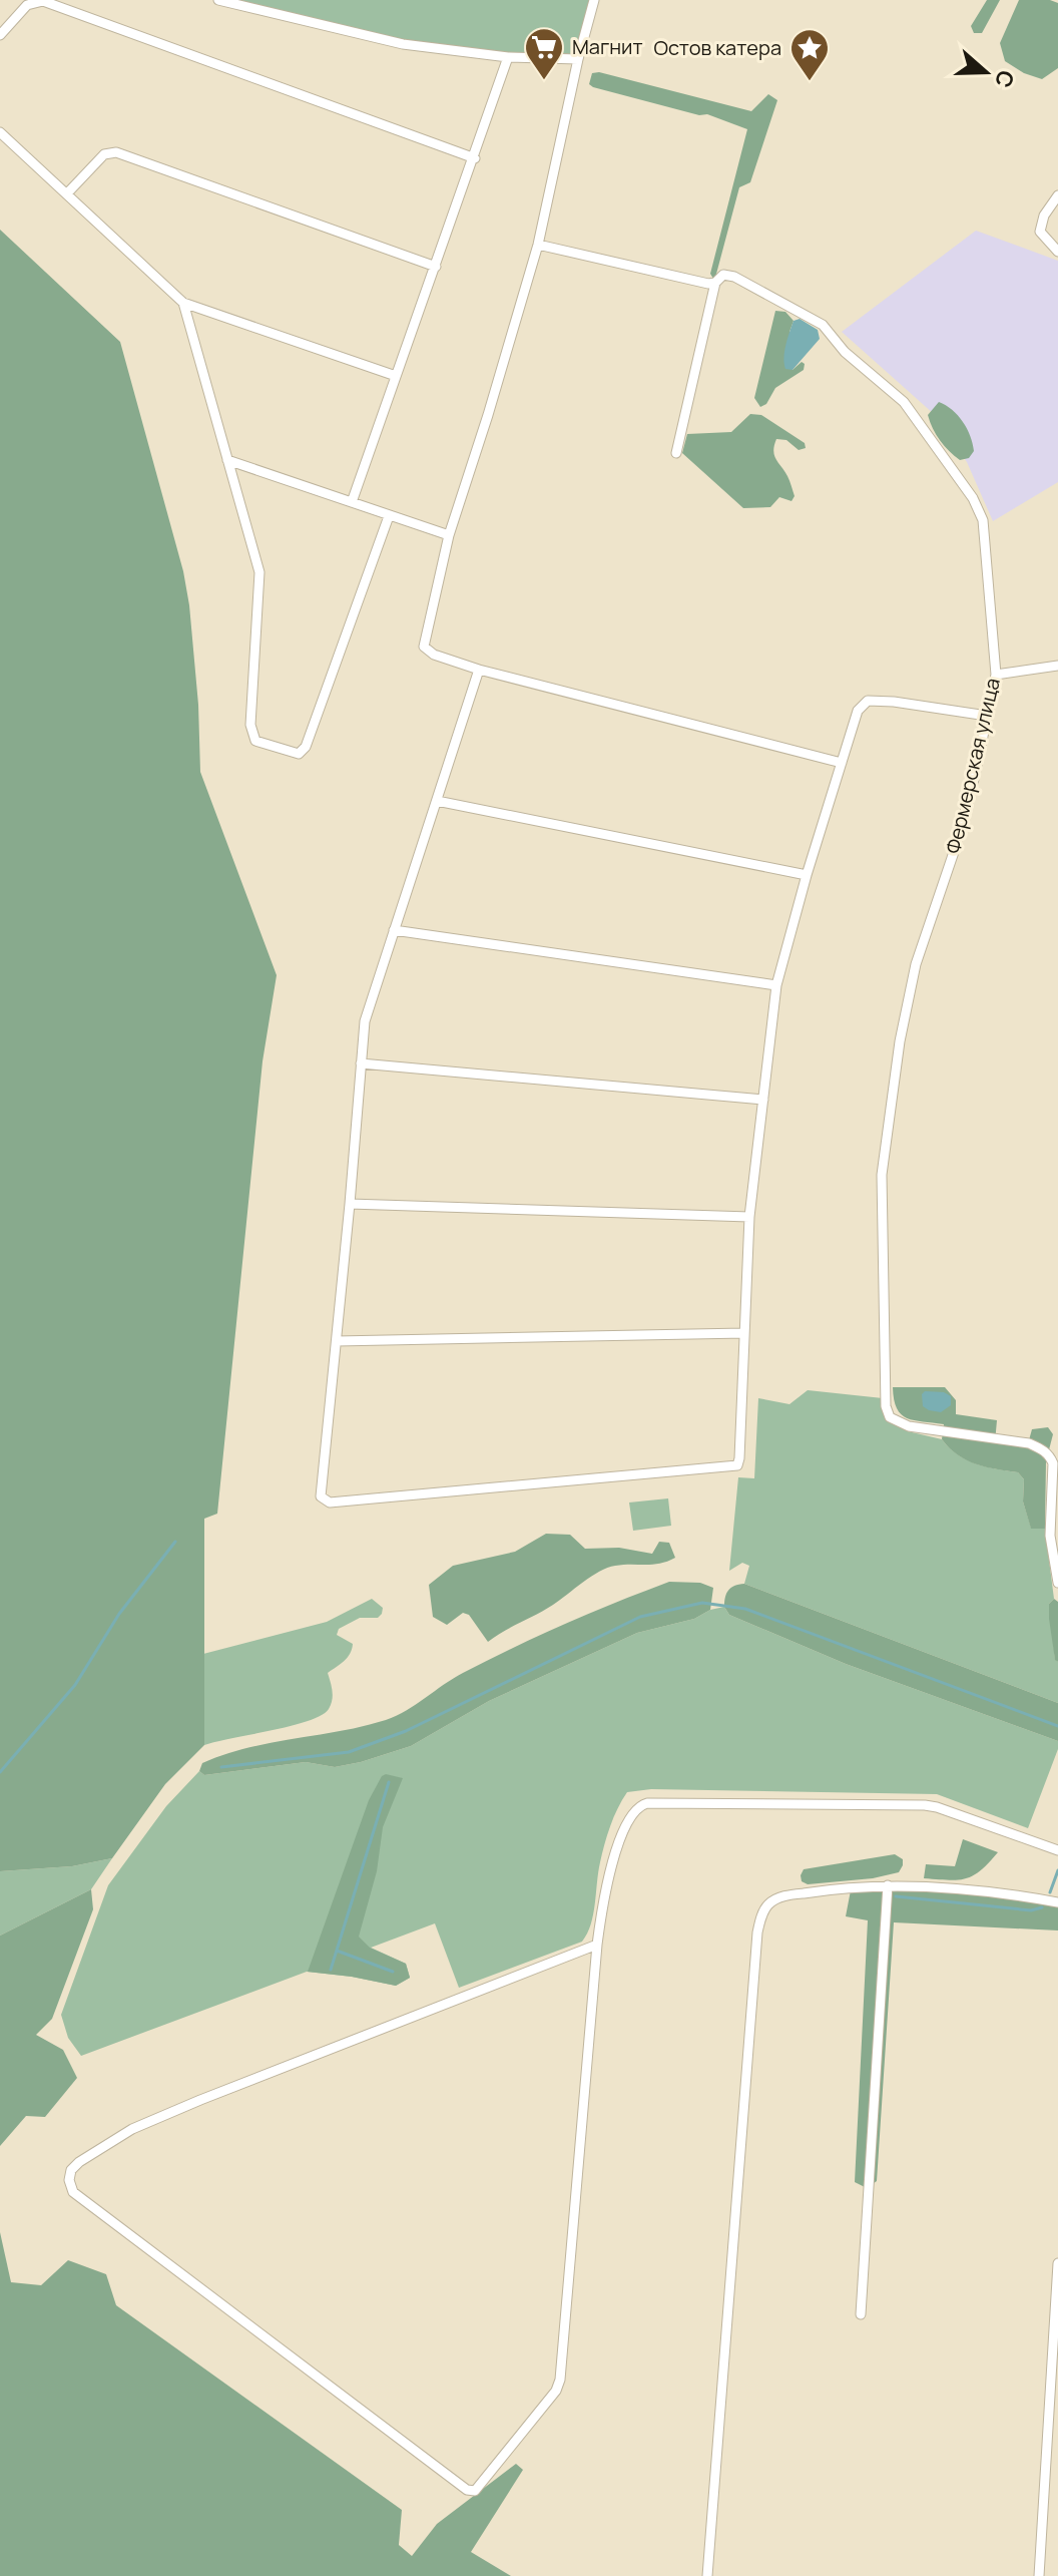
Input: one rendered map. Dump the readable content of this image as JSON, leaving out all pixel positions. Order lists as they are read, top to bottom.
{
  "streets": {
    "street": ["Фермерская улица"]
  },
  "places": {
    "supermarket": ["Магнит"],
    "place": ["Остов катера"]
  },
  "north": "right"
}
